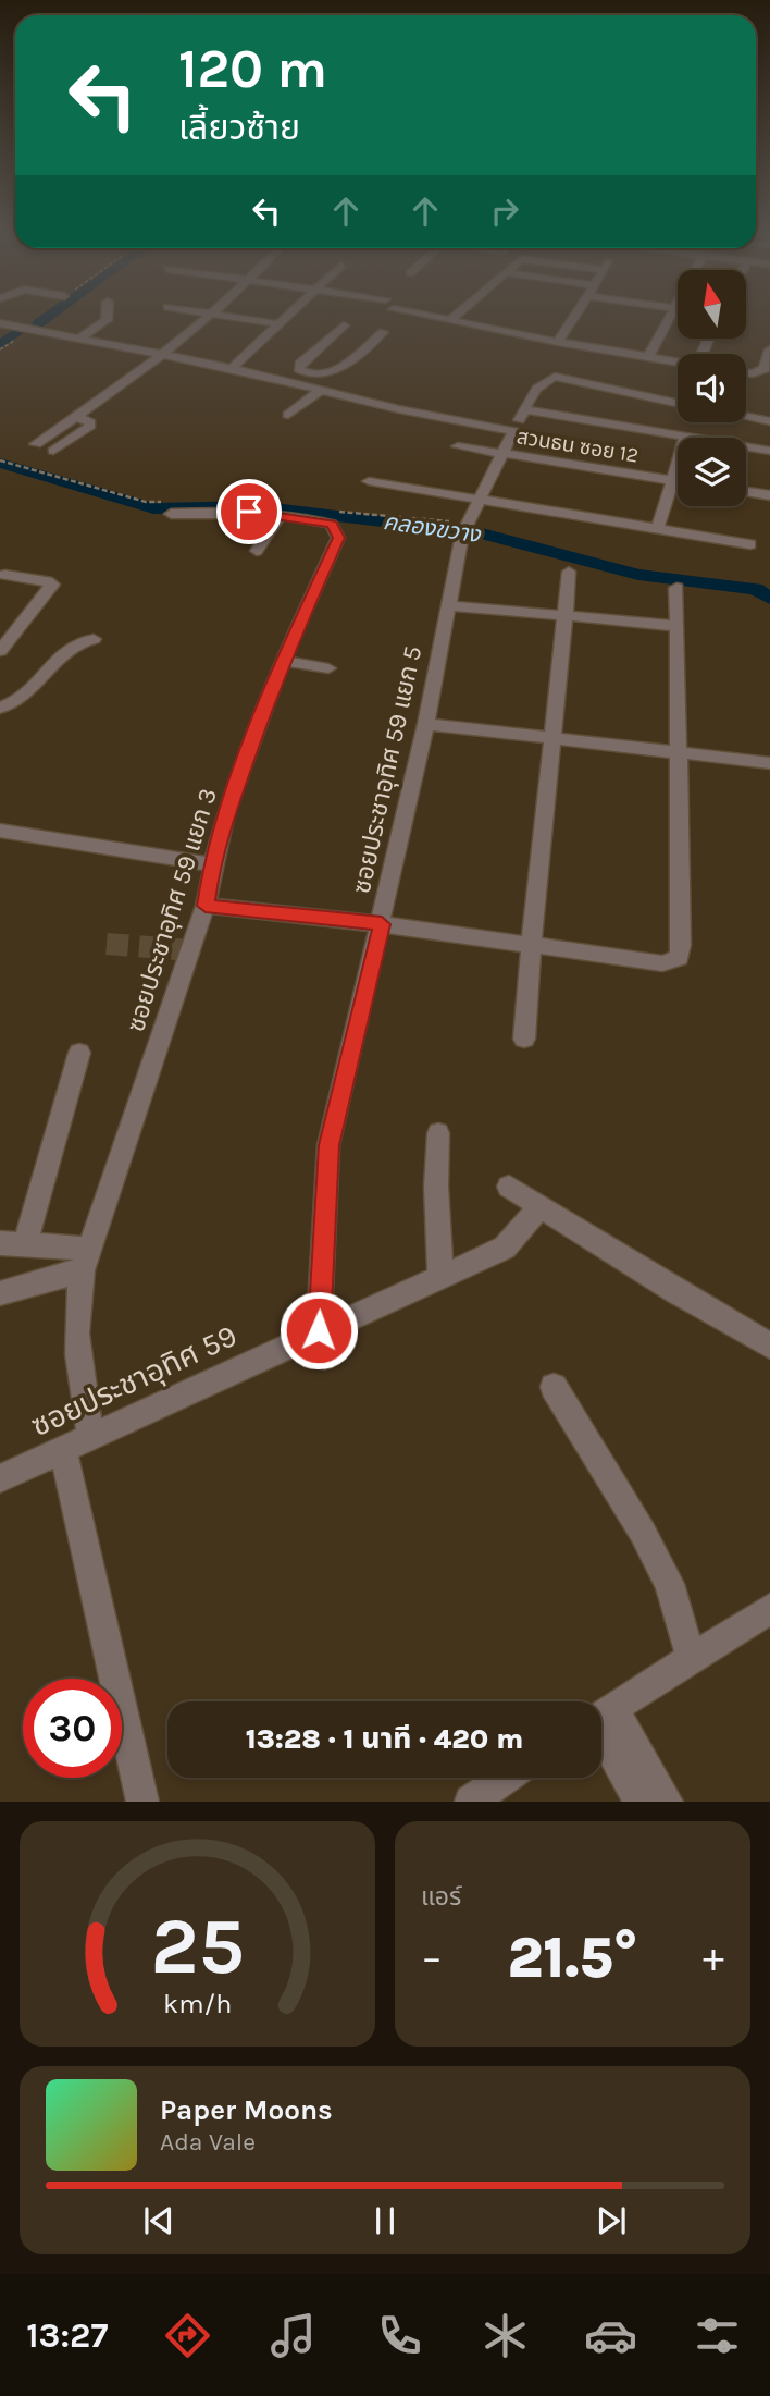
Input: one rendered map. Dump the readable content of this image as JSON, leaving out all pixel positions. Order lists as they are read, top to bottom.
{
  "streets": {
    "street": [
      "สวนธน ซอย 12",
      "ซอยประชาอุทิศ 59 แยก 5",
      "ซอยประชาอุทิศ 59 แยก 3",
      "ซอยประชาอุทิศ 59"
    ]
  },
  "crossings": [
    ["สวนธน ซอย 12", "ซอยประชาอุทิศ 59 แยก 5"],
    ["ซอยประชาอุทิศ 59 แยก 5", "ซอยประชาอุทิศ 59"],
    ["ซอยประชาอุทิศ 59 แยก 3", "ซอยประชาอุทิศ 59"]
  ],
  "water": ["คลองขวาง"],
  "north": "top",
  "page": {
    "turn": ["120 m", "เลี้ยวซ้าย"],
    "limit": "30",
    "trip": "13:28 · 1 นาที · 420 m",
    "tile": "แอร์",
    "heat": ["−", "21.5°", "+"],
    "song": ["Paper Moons", "Ada Vale"],
    "tabs": "13:27",
    "gauge": ["25", "km/h"]
  }
}
